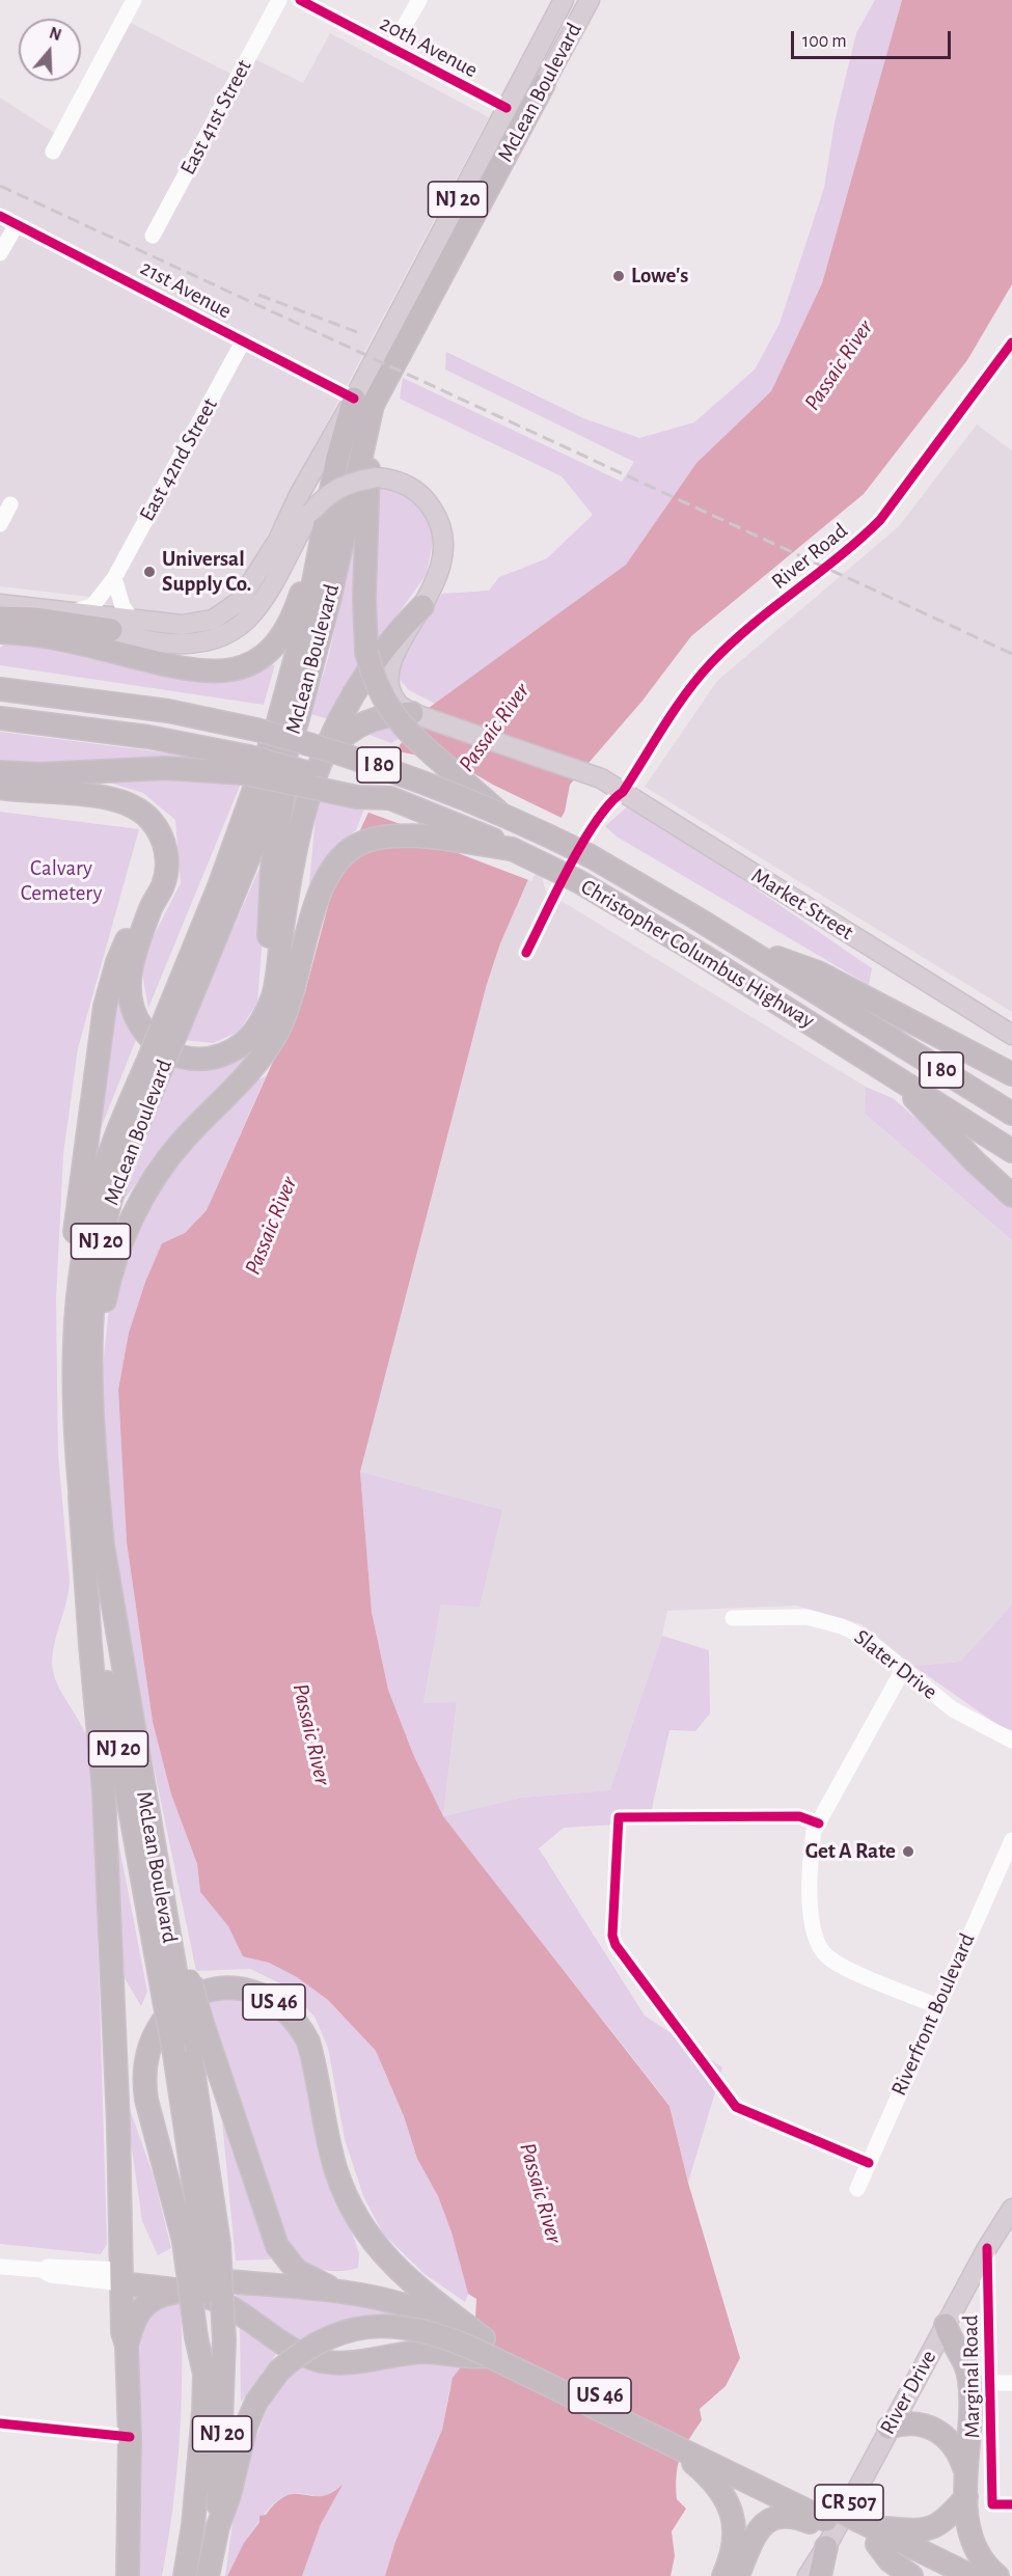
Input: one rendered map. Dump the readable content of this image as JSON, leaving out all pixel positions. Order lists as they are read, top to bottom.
{
  "streets": {
    "highway": [
      "McLean Boulevard",
      "NJ 20",
      "I 80",
      "Christopher Columbus Highway",
      "US 46"
    ],
    "main road": ["Market Street", "River Drive", "CR 507"],
    "street": [
      "20th Avenue",
      "East 41st Street",
      "21st Avenue",
      "East 42nd Street",
      "River Road",
      "Slater Drive",
      "Riverfront Boulevard",
      "Marginal Road"
    ]
  },
  "crossings": [
    ["20th Avenue", "McLean Boulevard"],
    ["McLean Boulevard", "21st Avenue"],
    ["McLean Boulevard", "US 46"],
    ["21st Avenue", "East 42nd Street"],
    ["River Road", "Market Street"],
    ["Marginal Road", "River Drive"]
  ],
  "water": ["Passaic River"],
  "parks": ["Calvary Cemetery"],
  "places": ["Lowe's", "Universal Supply Co.", "Get A Rate"],
  "scale_bar": "100 m",
  "north": "top"
}
